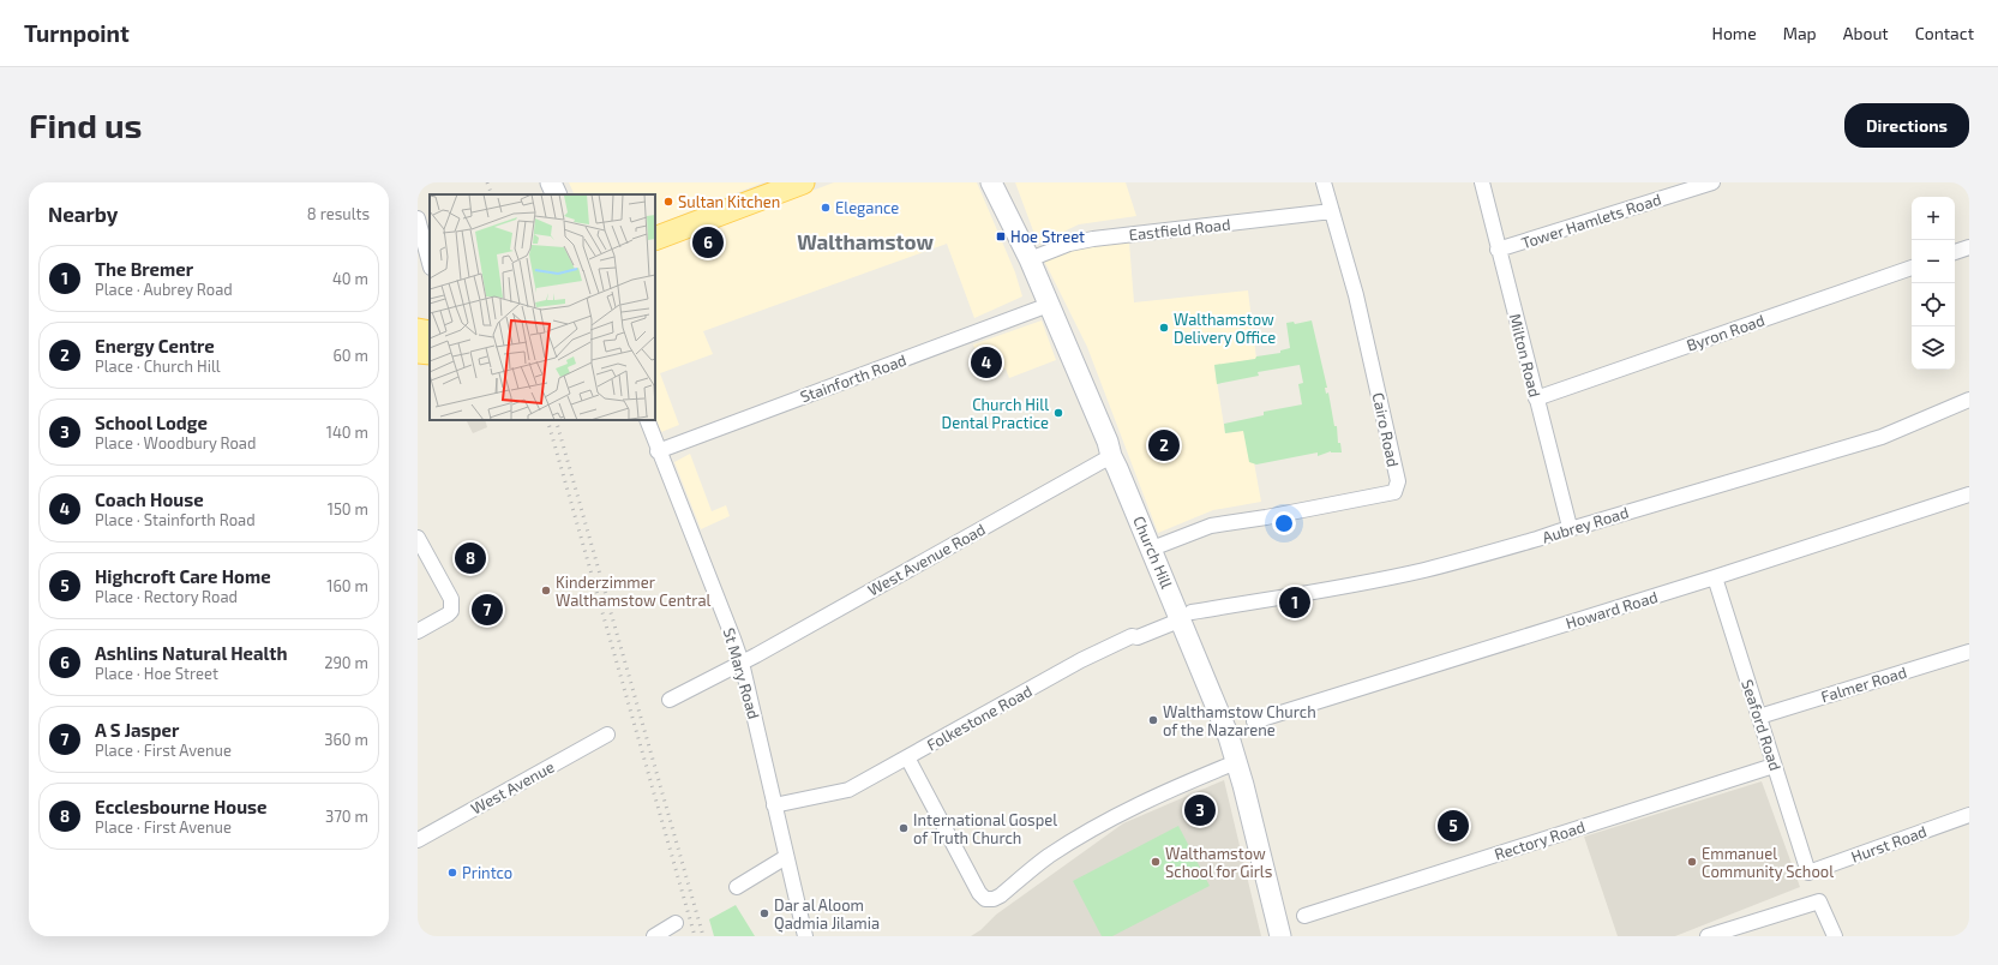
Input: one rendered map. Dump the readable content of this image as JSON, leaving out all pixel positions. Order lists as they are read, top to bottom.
{
  "streets": {
    "street": [
      "Tower Hamlets Road",
      "Eastfield Road",
      "Byron Road",
      "Milton Road",
      "Stainforth Road",
      "Cairo Road",
      "Aubrey Road",
      "Church Hill",
      "West Avenue Road",
      "Howard Road",
      "St Mary Road",
      "Falmer Road",
      "Folkestone Road",
      "Seaford Road",
      "West Avenue",
      "Rectory Road",
      "Hurst Road"
    ]
  },
  "crossings": [
    ["Tower Hamlets Road", "Milton Road"],
    ["Eastfield Road", "Cairo Road"],
    ["Eastfield Road", "Church Hill"],
    ["Byron Road", "Milton Road"],
    ["Milton Road", "Aubrey Road"],
    ["Stainforth Road", "Church Hill"],
    ["Stainforth Road", "St Mary Road"],
    ["Cairo Road", "Church Hill"],
    ["Aubrey Road", "Church Hill"],
    ["Aubrey Road", "Folkestone Road"],
    ["Church Hill", "West Avenue Road"],
    ["Church Hill", "Folkestone Road"],
    ["West Avenue Road", "St Mary Road"],
    ["Howard Road", "Seaford Road"],
    ["St Mary Road", "Folkestone Road"],
    ["Falmer Road", "Seaford Road"],
    ["Seaford Road", "Rectory Road"],
    ["Seaford Road", "Hurst Road"]
  ],
  "districts": ["Walthamstow"],
  "places": {
    "other": [
      "Sultan Kitchen",
      "Elegance",
      "Walthamstow Delivery Office",
      "Church Hill Dental Practice",
      "Kinderzimmer Walthamstow Central",
      "Walthamstow Church of the Nazarene",
      "International Gospel of Truth Church",
      "Walthamstow School for Girls",
      "Emmanuel Community School",
      "Printco",
      "Dar al Aloom Qadmia Jilamia"
    ],
    "transit": ["Hoe Street"]
  },
  "page": {
    "header": "Turnpoint",
    "nav": [
      "Home",
      "Map",
      "About",
      "Contact"
    ],
    "buttons": "Directions",
    "title": "Find us",
    "heading": ["Nearby", "8 results"],
    "map_buttons": ["+", "−"],
    "pins": [
      "6",
      "4",
      "2",
      "8",
      "1",
      "7",
      "3",
      "5"
    ],
    "list": [
      {
        "mark": "1",
        "name": "The Bremer",
        "note": "Place · Aubrey Road",
        "value": "40 m"
      },
      {
        "mark": "2",
        "name": "Energy Centre",
        "note": "Place · Church Hill",
        "value": "60 m"
      },
      {
        "mark": "3",
        "name": "School Lodge",
        "note": "Place · Woodbury Road",
        "value": "140 m"
      },
      {
        "mark": "4",
        "name": "Coach House",
        "note": "Place · Stainforth Road",
        "value": "150 m"
      },
      {
        "mark": "5",
        "name": "Highcroft Care Home",
        "note": "Place · Rectory Road",
        "value": "160 m"
      },
      {
        "mark": "6",
        "name": "Ashlins Natural Health",
        "note": "Place · Hoe Street",
        "value": "290 m"
      },
      {
        "mark": "7",
        "name": "A S Jasper",
        "note": "Place · First Avenue",
        "value": "360 m"
      },
      {
        "mark": "8",
        "name": "Ecclesbourne House",
        "note": "Place · First Avenue",
        "value": "370 m"
      }
    ]
  }
}
